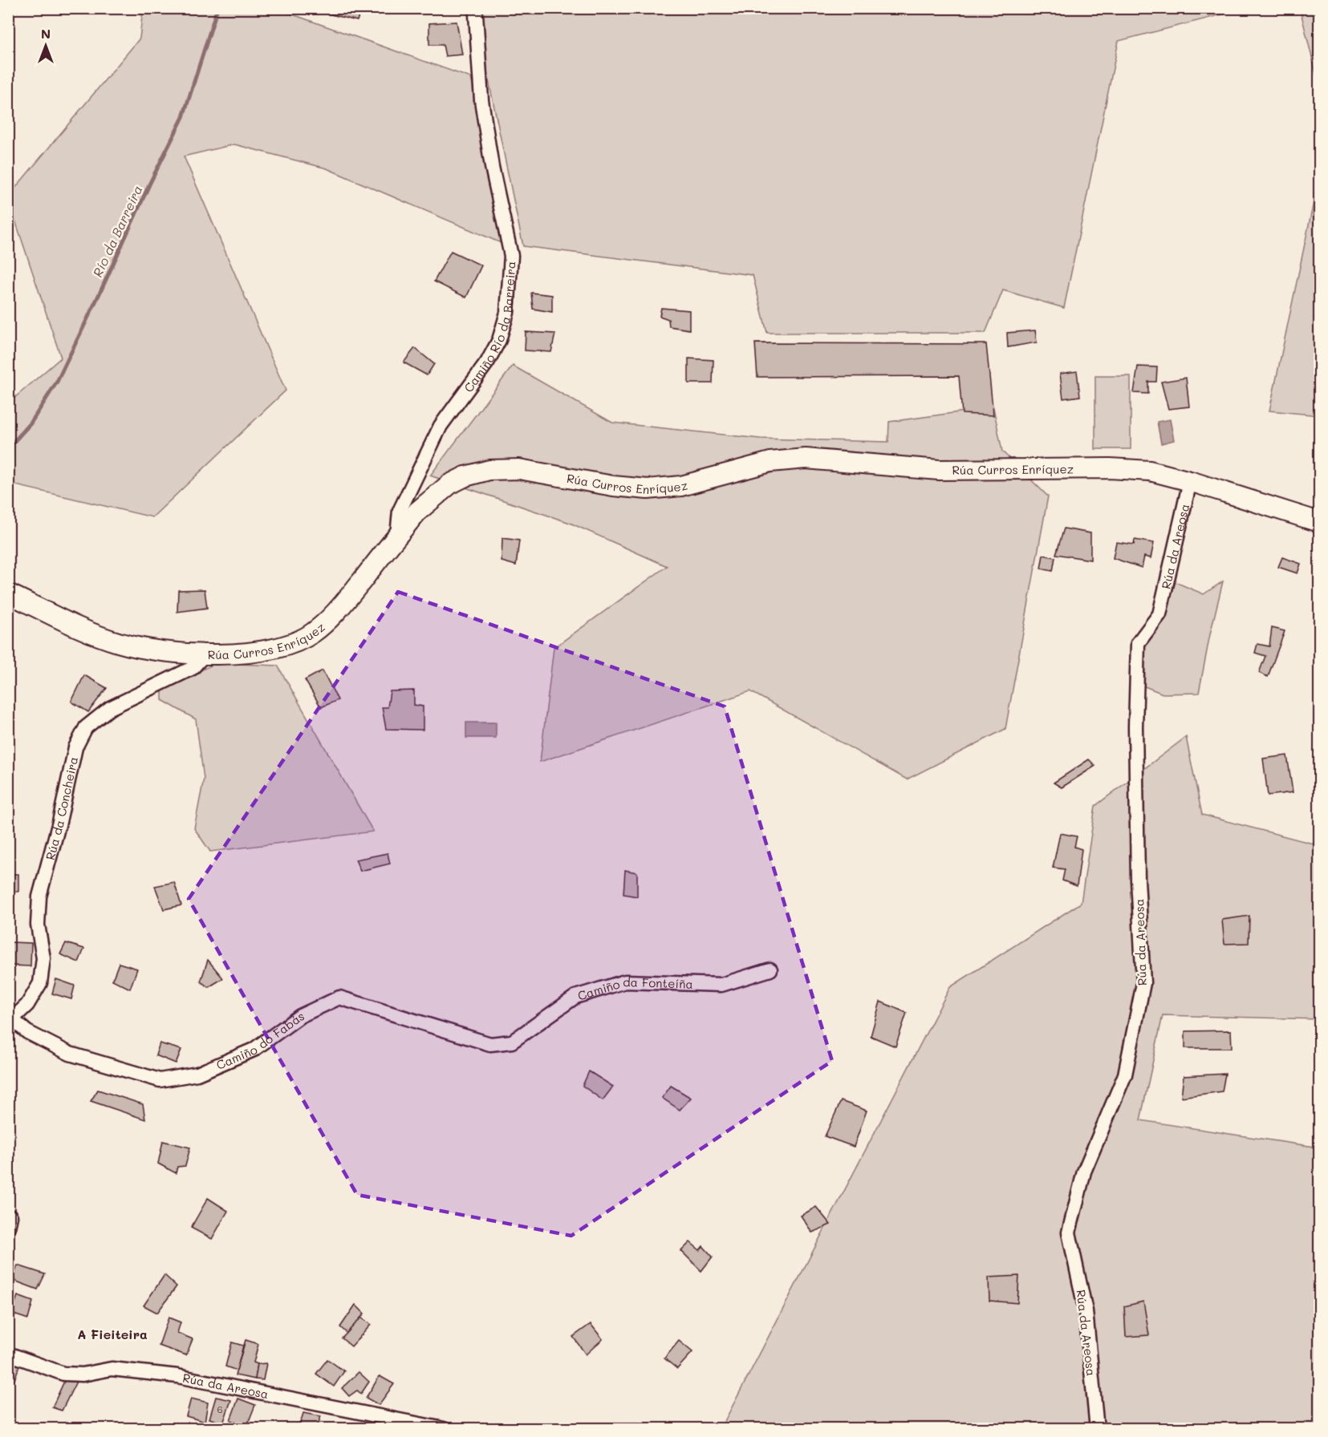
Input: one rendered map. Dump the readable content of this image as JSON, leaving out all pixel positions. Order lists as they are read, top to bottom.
{
  "streets": {
    "street": [
      "Camiño Río da Barreira",
      "Rúa Curros Enríquez",
      "Rúa da Areosa",
      "Rúa da Concheira",
      "Camiño da Fonteíña",
      "Camiño do Fabás"
    ]
  },
  "crossings": [
    ["Camiño Río da Barreira", "Rúa Curros Enríquez"],
    ["Rúa Curros Enríquez", "Rúa da Areosa"],
    ["Rúa Curros Enríquez", "Rúa da Concheira"],
    ["Rúa da Concheira", "Camiño do Fabás"],
    ["Camiño da Fonteíña", "Camiño do Fabás"]
  ],
  "districts": ["A Fieiteira"],
  "water": ["Río da Barreira"],
  "house_numbers": ["6"],
  "north": "top"
}
